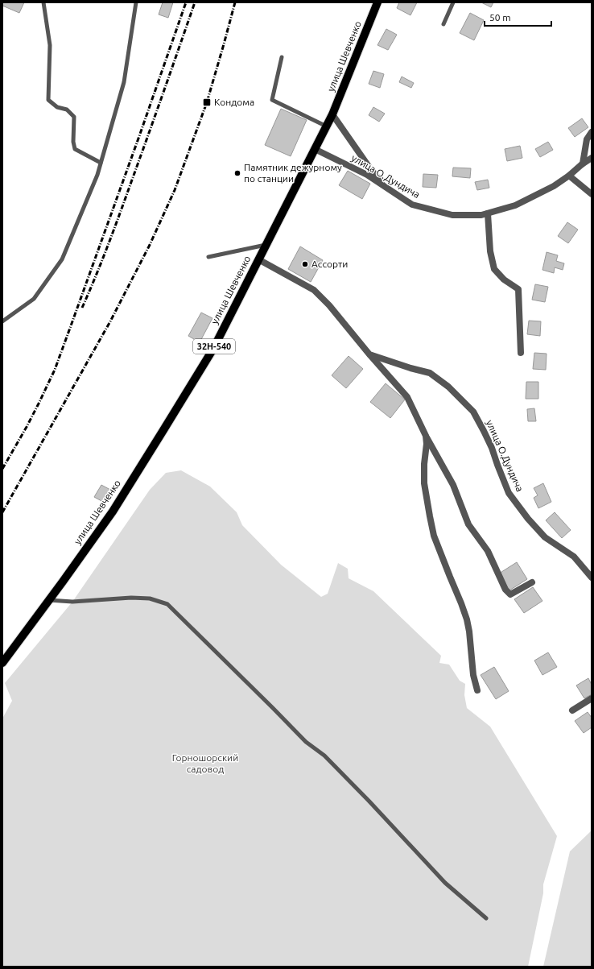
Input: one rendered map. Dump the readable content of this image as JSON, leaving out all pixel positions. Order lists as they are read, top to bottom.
{
  "streets": {
    "main road": ["улица Шевченко", "32Н-540"],
    "street": ["улица О.Дундича"]
  },
  "crossings": [
    ["улица Шевченко", "улица О.Дундича"]
  ],
  "parks": ["Горношорский садовод"],
  "places": {
    "transit": ["Кондома"],
    "other": ["Памятник дежурному по станции", "Ассорти"]
  },
  "scale_bar": "50 m"
}
